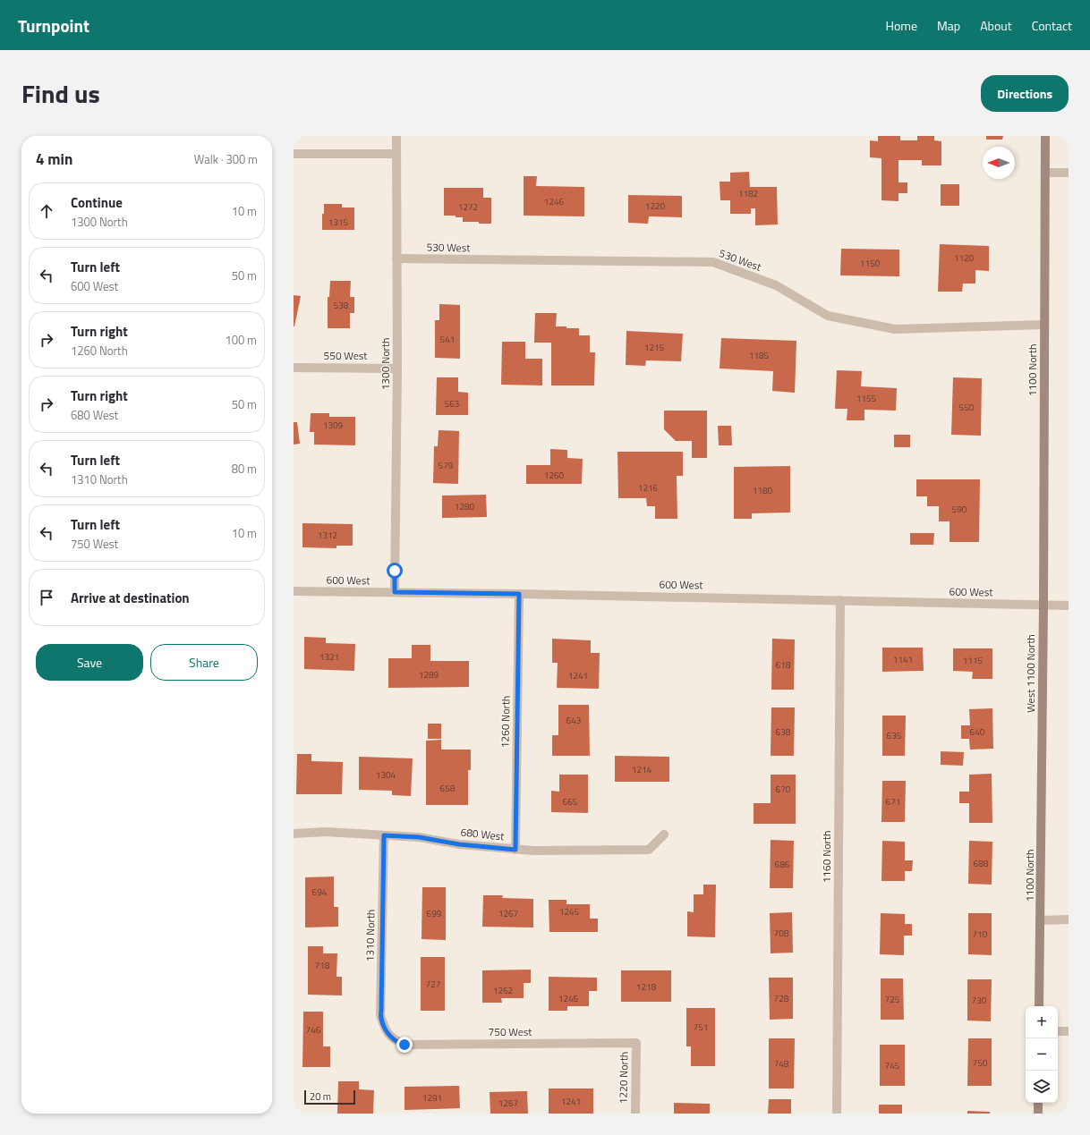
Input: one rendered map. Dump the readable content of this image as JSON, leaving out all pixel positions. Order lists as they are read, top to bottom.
{
  "streets": {
    "main road": ["1100 North", "West 1100 North"],
    "street": [
      "530 West",
      "550 West",
      "1300 North",
      "600 West",
      "1260 North",
      "680 West",
      "1160 North",
      "1310 North",
      "750 West",
      "1220 North"
    ]
  },
  "crossings": [
    ["530 West", "1300 North"],
    ["530 West", "1100 North"],
    ["550 West", "1300 North"],
    ["1300 North", "600 West"],
    ["1100 North", "600 West"],
    ["1100 North", "West 1100 North"],
    ["600 West", "West 1100 North"],
    ["600 West", "1260 North"],
    ["600 West", "1160 North"],
    ["1260 North", "680 West"],
    ["680 West", "1310 North"],
    ["1310 North", "750 West"],
    ["750 West", "1220 North"]
  ],
  "house_numbers": [
    "1182",
    "1246",
    "1220",
    "1272",
    "1315",
    "1120",
    "1150",
    "538",
    "541",
    "1215",
    "1185",
    "1155",
    "563",
    "550",
    "1309",
    "579",
    "1260",
    "1216",
    "1180",
    "1280",
    "590",
    "1312",
    "1321",
    "1141",
    "1115",
    "618",
    "1289",
    "1241",
    "643",
    "638",
    "640",
    "635",
    "1214",
    "1304",
    "658",
    "670",
    "665",
    "671",
    "688",
    "686",
    "694",
    "1245",
    "699",
    "1267",
    "708",
    "710",
    "718",
    "727",
    "1218",
    "1262",
    "1246",
    "728",
    "725",
    "730",
    "751",
    "746",
    "750",
    "748",
    "745",
    "1291",
    "1241",
    "1267"
  ],
  "scale_bar": "20 m",
  "north": "left",
  "page": {
    "header": "Turnpoint",
    "nav": [
      "Home",
      "Map",
      "About",
      "Contact"
    ],
    "title": "Find us",
    "buttons": [
      "Directions",
      ["Save", "Share"]
    ],
    "heading": ["4 min", "Walk · 300 m"],
    "list": [
      ["Continue", "1300 North", "10 m"],
      ["Turn left", "600 West", "50 m"],
      ["Turn right", "1260 North", "100 m"],
      ["Turn right", "680 West", "50 m"],
      ["Turn left", "1310 North", "80 m"],
      ["Turn left", "750 West", "10 m"],
      "Arrive at destination"
    ],
    "map_buttons": ["+", "−"],
    "scale": "20 m"
  }
}
